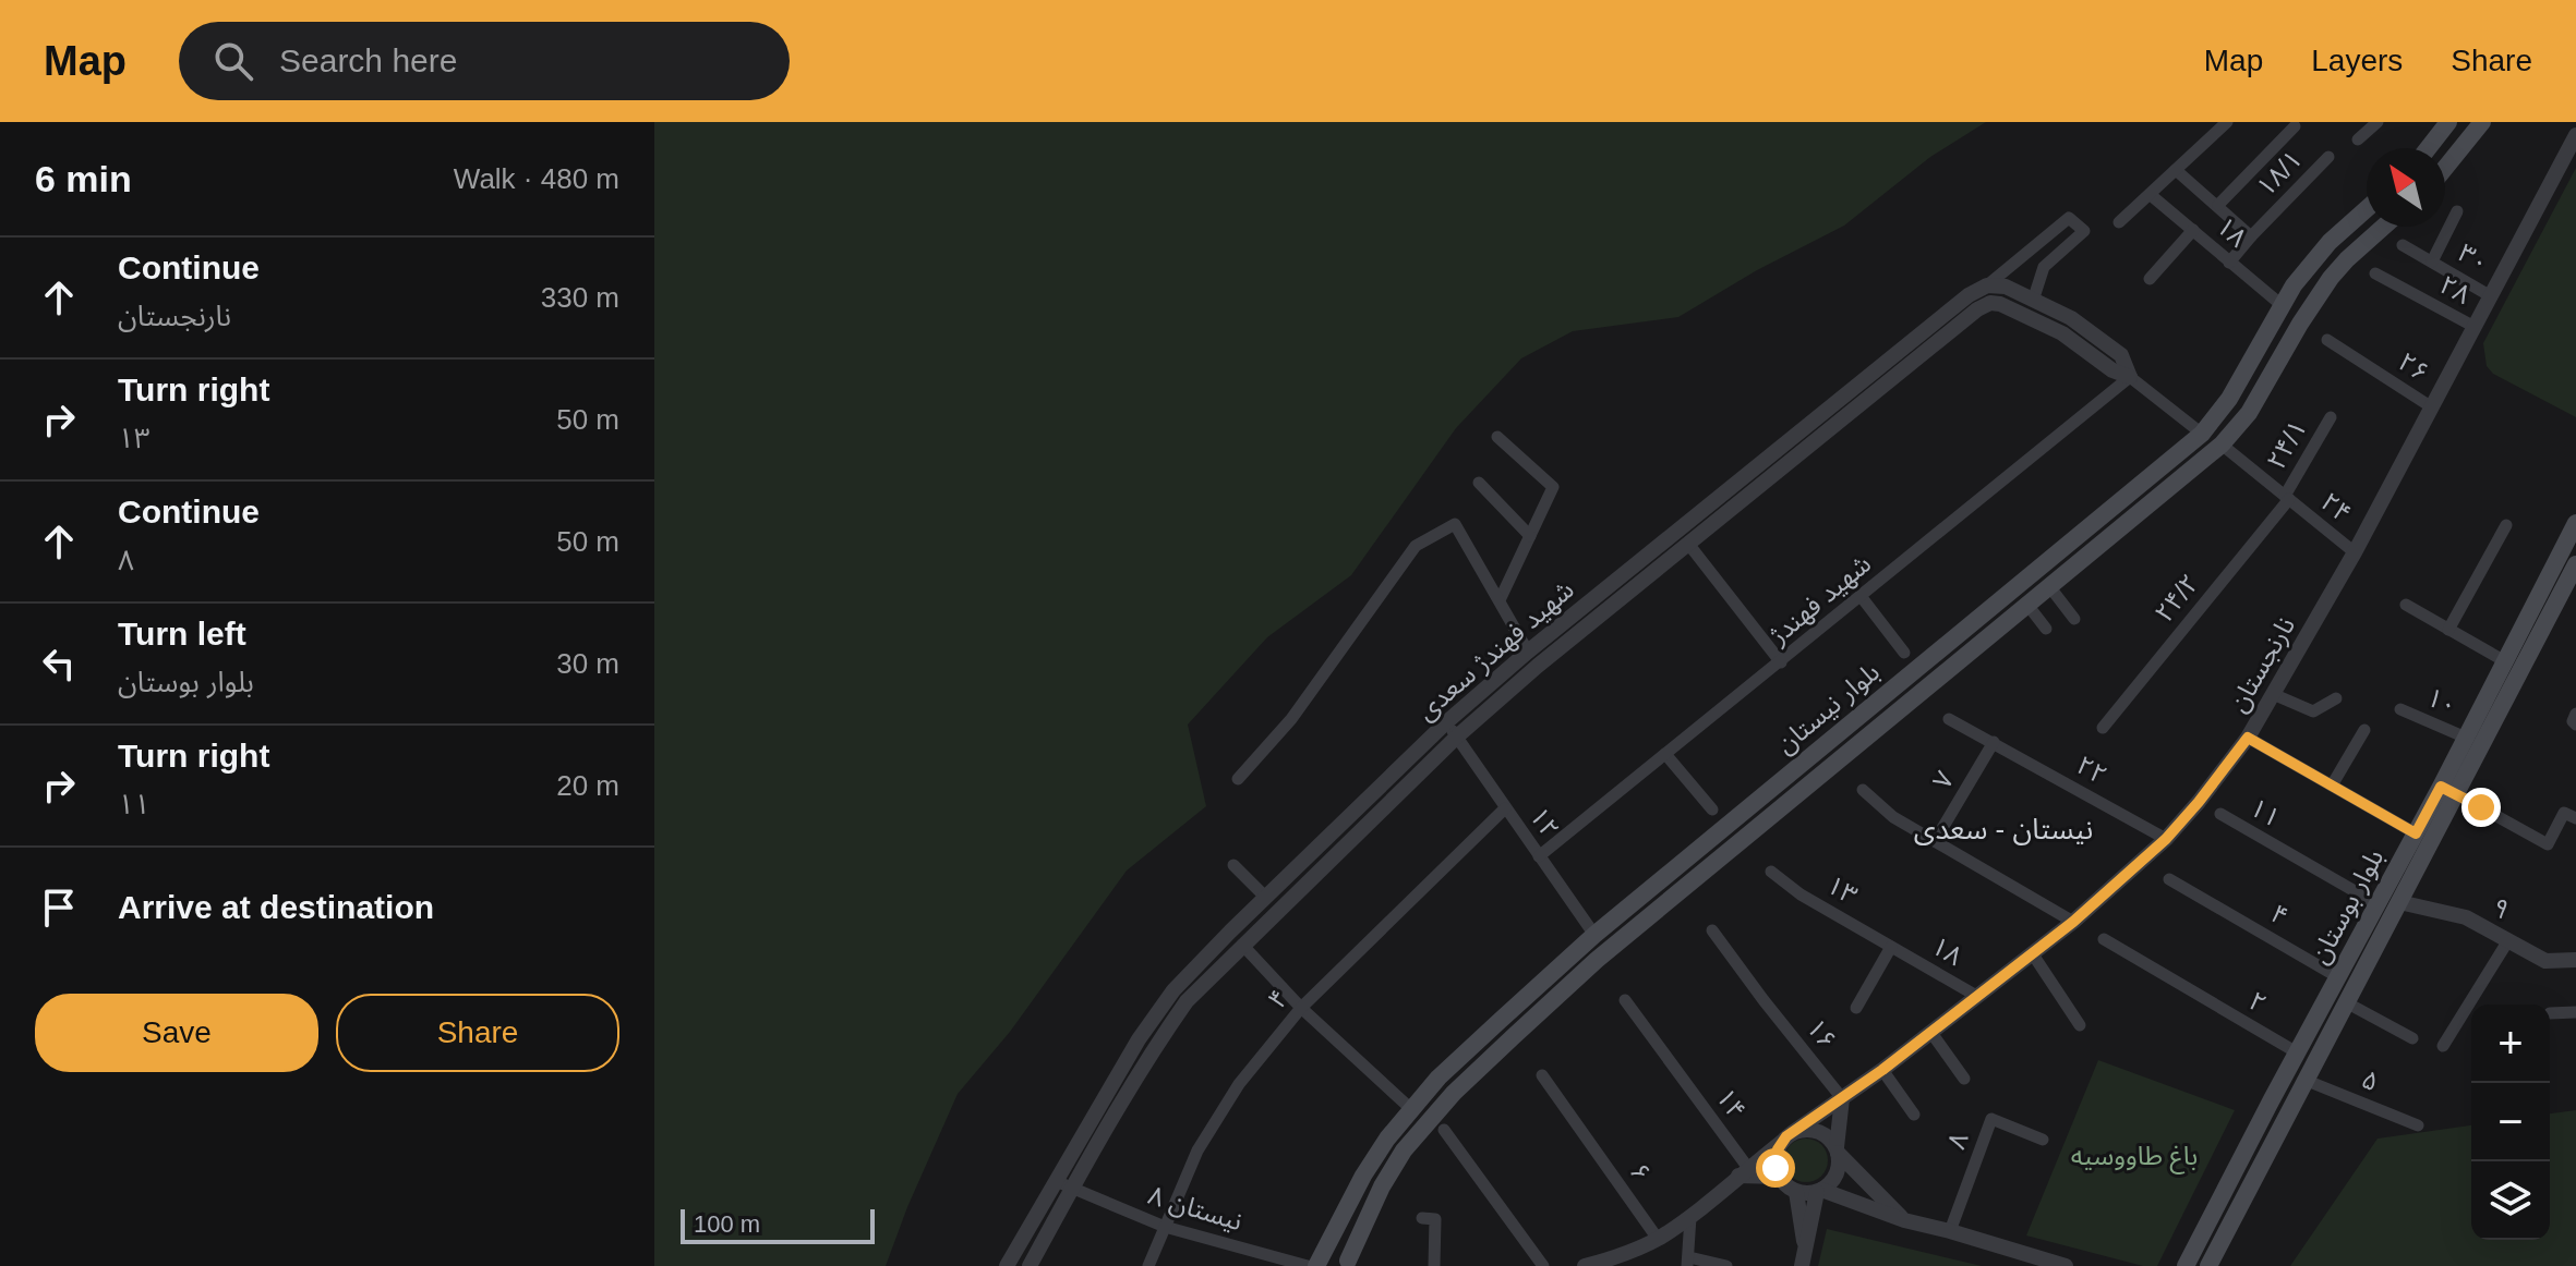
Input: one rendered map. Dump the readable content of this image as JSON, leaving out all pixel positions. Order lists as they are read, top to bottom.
{
  "streets": {
    "main road": ["بلوار نیستان", "بلوار بوستان"],
    "street": [
      "۱۸/۱",
      "۱۸",
      "۳۰",
      "۲۸",
      "۲۶",
      "۲۴/۱",
      "۲۴",
      "۲۴/۲",
      "شهید فهندژ",
      "شهید فهندژ سعدی",
      "نارنجستان",
      "۱۰",
      "۲۲",
      "۷",
      "۱۱",
      "۱۲",
      "۱۳",
      "۹",
      "۴",
      "۲",
      "۱۶",
      "۵",
      "۱۴",
      "۸",
      "۶",
      "نیستان ۸"
    ]
  },
  "crossings": [
    ["۱۸/۱", "۱۸"],
    ["۱۸", "نارنجستان"],
    ["۱۸", "بلوار نیستان"],
    ["۱۸", "۱۳"],
    ["۳۰", "نارنجستان"],
    ["۲۸", "نارنجستان"],
    ["۲۶", "نارنجستان"],
    ["۲۴/۱", "۲۴"],
    ["۲۴/۱", "۲۴/۲"],
    ["۲۴", "۲۴/۲"],
    ["۲۴", "نارنجستان"],
    ["۲۴", "بلوار نیستان"],
    ["شهید فهندژ", "شهید فهندژ سعدی"],
    ["شهید فهندژ", "۱۲"],
    ["شهید فهندژ سعدی", "بلوار نیستان"],
    ["شهید فهندژ سعدی", "۱۲"],
    ["شهید فهندژ سعدی", "نیستان ۸"],
    ["نارنجستان", "۲۲"],
    ["نارنجستان", "۱۶"],
    ["نارنجستان", "۱۴"],
    ["نارنجستان", "۶"],
    ["۱۰", "بلوار بوستان"],
    ["بلوار نیستان", "۱۲"],
    ["۲۲", "۷"],
    ["۱۱", "بلوار بوستان"],
    ["۱۲", "۴"],
    ["بلوار بوستان", "۹"],
    ["بلوار بوستان", "۴"],
    ["بلوار بوستان", "۲"],
    ["بلوار بوستان", "۵"],
    ["۴", "نیستان ۸"]
  ],
  "districts": ["نیستان - سعدی"],
  "parks": ["باغ طاووسیه"],
  "scale_bar": "100 m",
  "north": "top left",
  "page": {
    "header": "Map",
    "search": "Search here",
    "nav": ["Map", "Layers", "Share"],
    "heading": ["6 min", "Walk · 480 m"],
    "list": [
      ["Continue", "نارنجستان", "330 m"],
      ["Turn right", "۱۳", "50 m"],
      ["Continue", "۸", "50 m"],
      ["Turn left", "بلوار بوستان", "30 m"],
      ["Turn right", "۱۱", "20 m"],
      "Arrive at destination"
    ],
    "buttons": ["Save", "Share"],
    "map_buttons": ["+", "−"],
    "scale": "100 m"
  }
}
